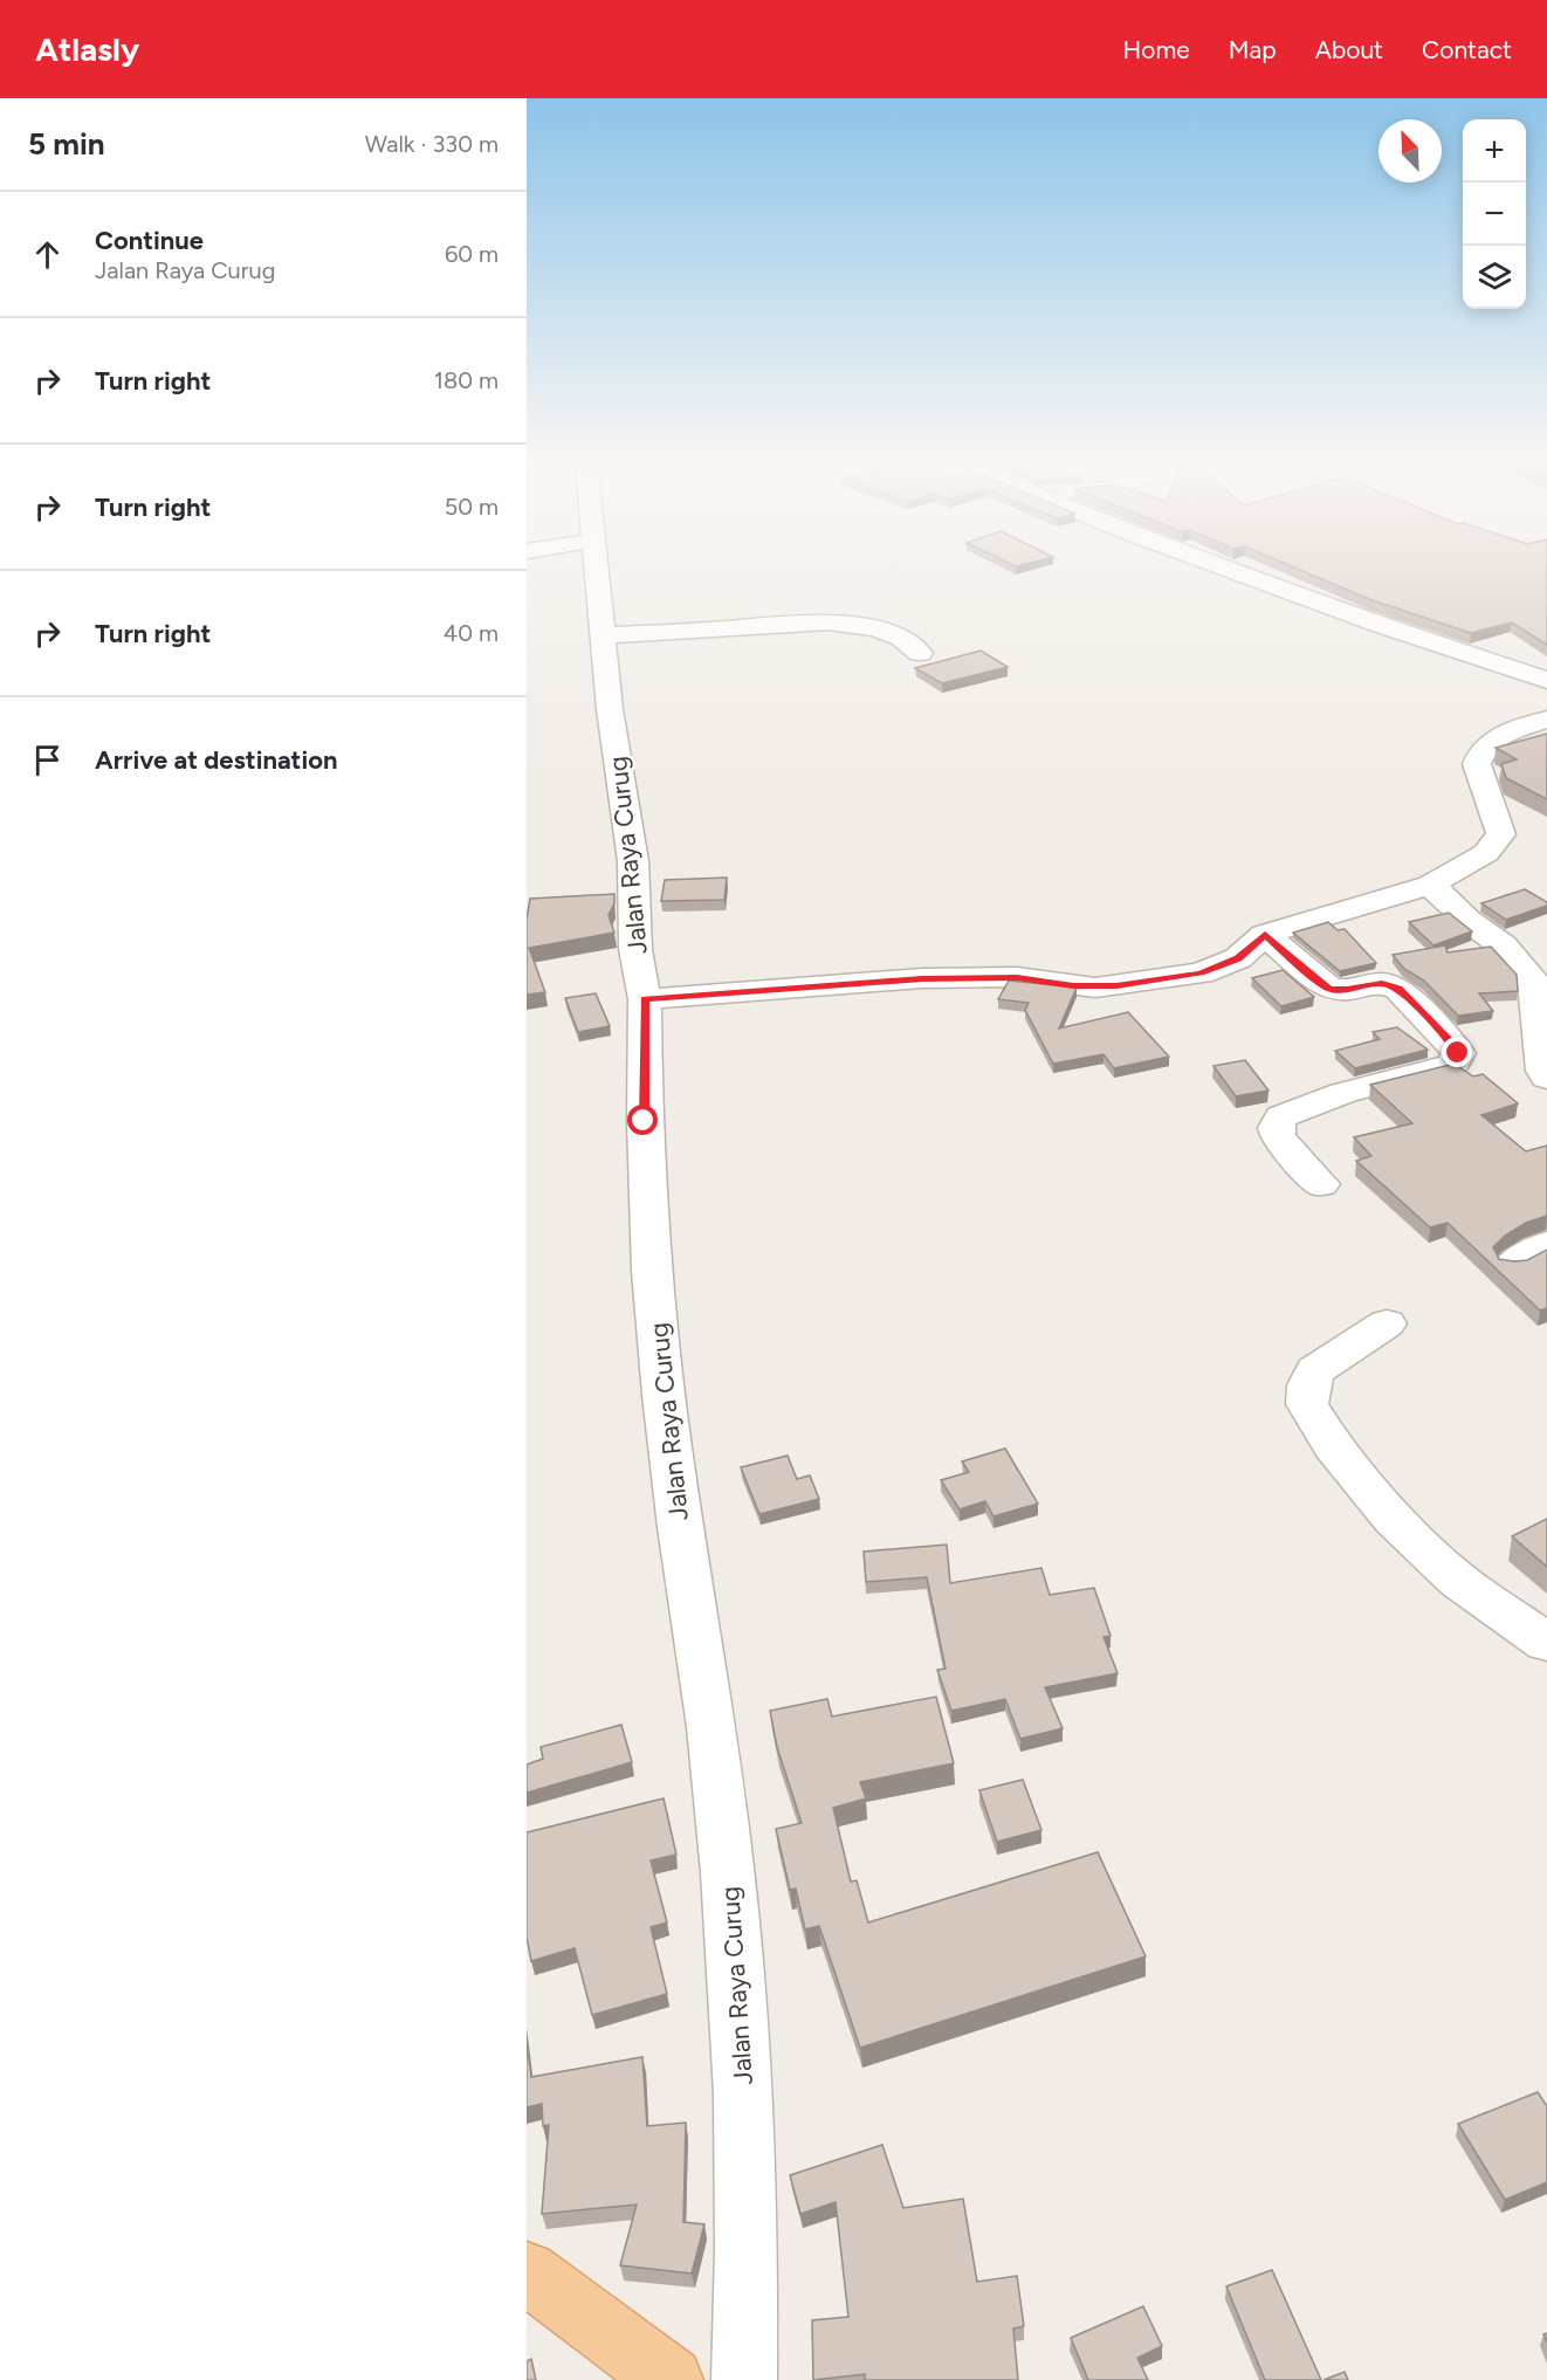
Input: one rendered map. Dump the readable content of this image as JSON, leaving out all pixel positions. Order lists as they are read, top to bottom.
{
  "streets": {
    "street": ["Jalan Raya Curug"]
  },
  "north": "top left",
  "page": {
    "header": "Atlasly",
    "nav": [
      "Home",
      "Map",
      "About",
      "Contact"
    ],
    "heading": ["5 min", "Walk · 330 m"],
    "map_buttons": ["+", "−"],
    "list": [
      ["Continue", "Jalan Raya Curug", "60 m"],
      ["Turn right", "180 m"],
      ["Turn right", "50 m"],
      ["Turn right", "40 m"],
      "Arrive at destination"
    ]
  }
}
